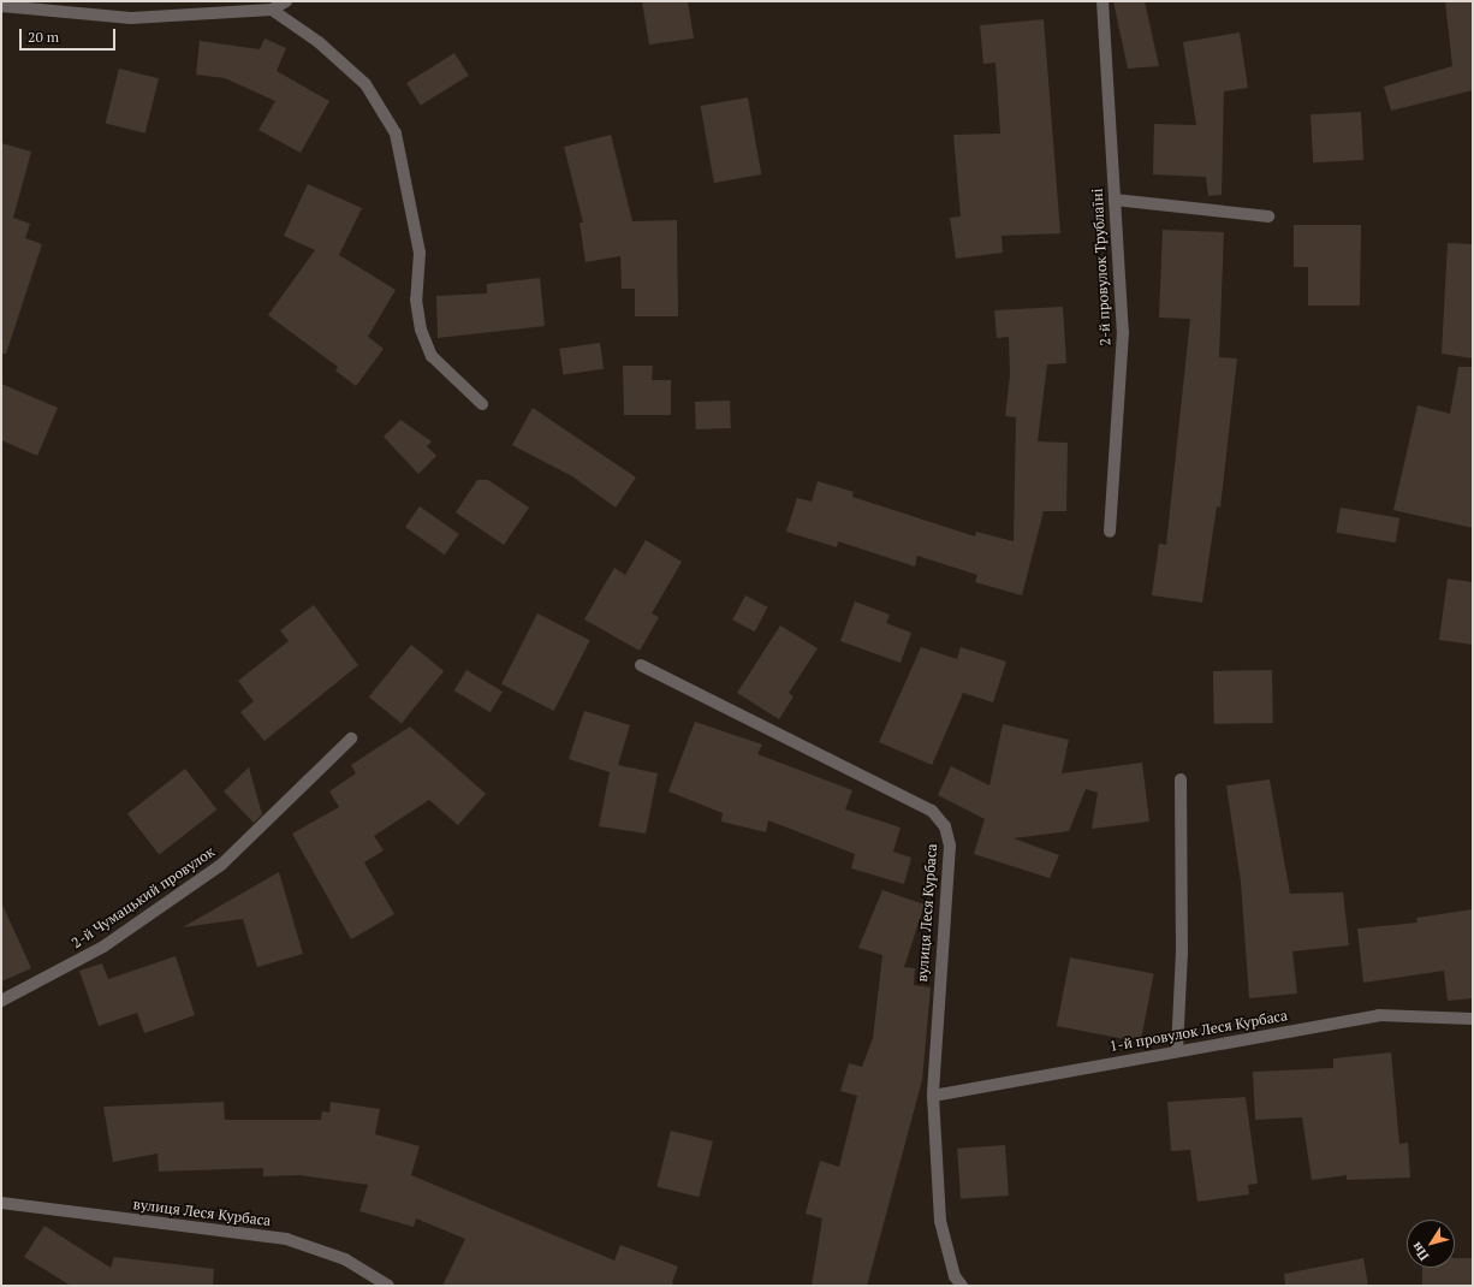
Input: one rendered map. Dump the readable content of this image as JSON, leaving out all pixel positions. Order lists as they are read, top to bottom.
{
  "streets": {
    "street": [
      "2-й провулок Трублаїні",
      "2-й Чумацький провулок",
      "вулиця Леся Курбаса",
      "1-й провулок Леся Курбаса"
    ]
  },
  "crossings": [
    ["вулиця Леся Курбаса", "1-й провулок Леся Курбаса"]
  ],
  "scale_bar": "20 m",
  "north": "bottom left"
}
